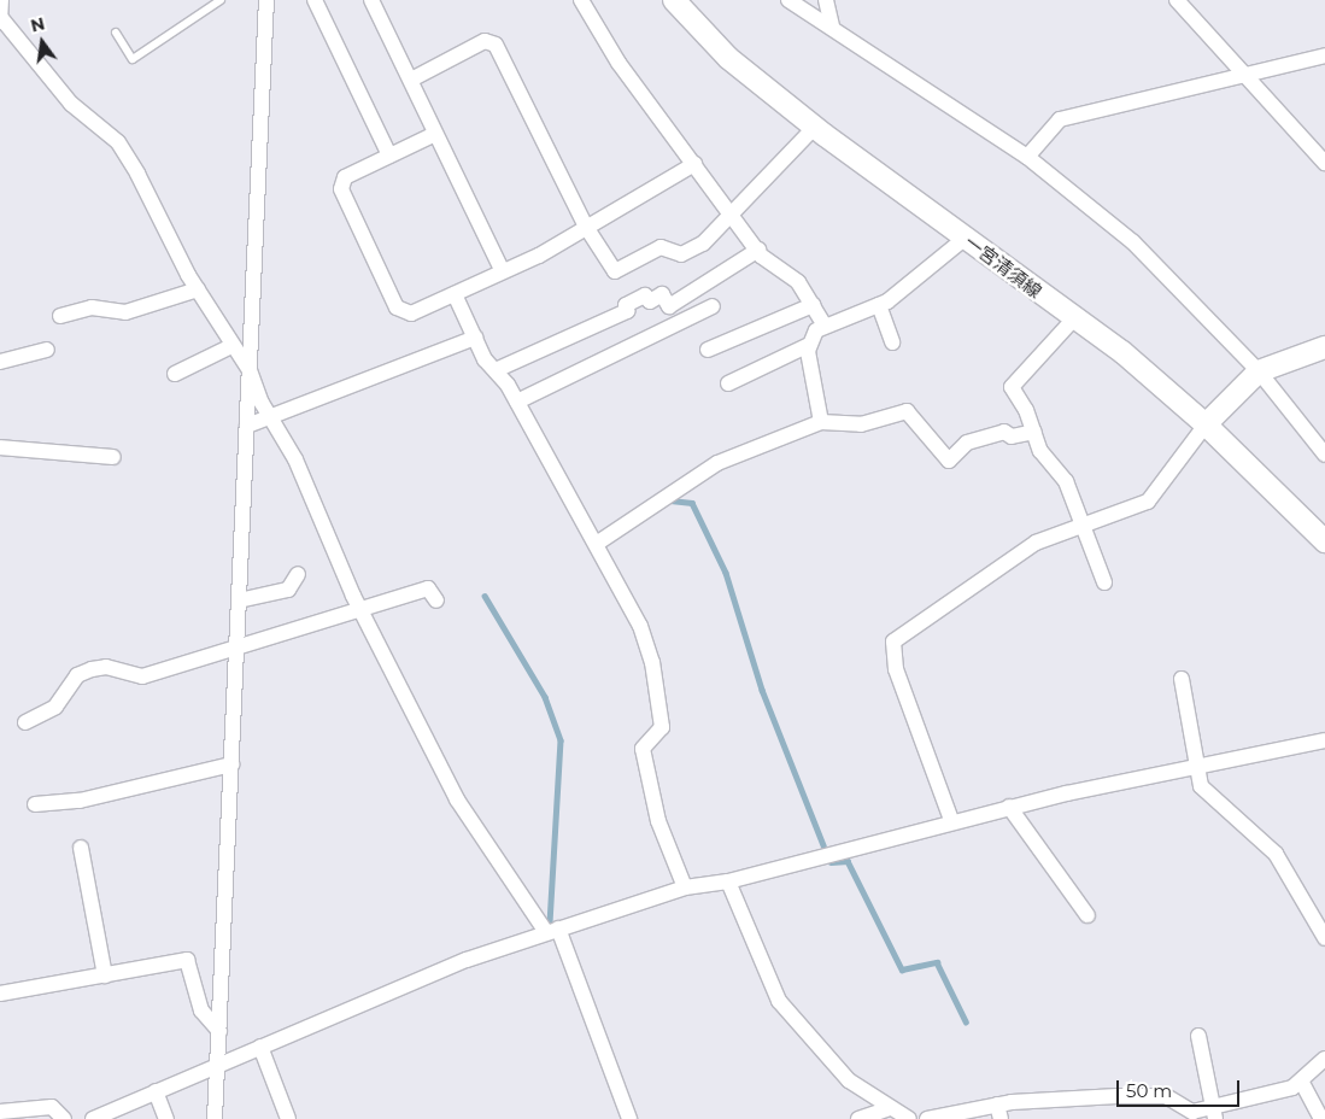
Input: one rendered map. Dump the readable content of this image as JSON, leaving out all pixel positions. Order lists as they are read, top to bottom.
{
  "streets": {
    "main road": ["一宮清須線"]
  },
  "scale_bar": "50 m",
  "north": "top"
}
